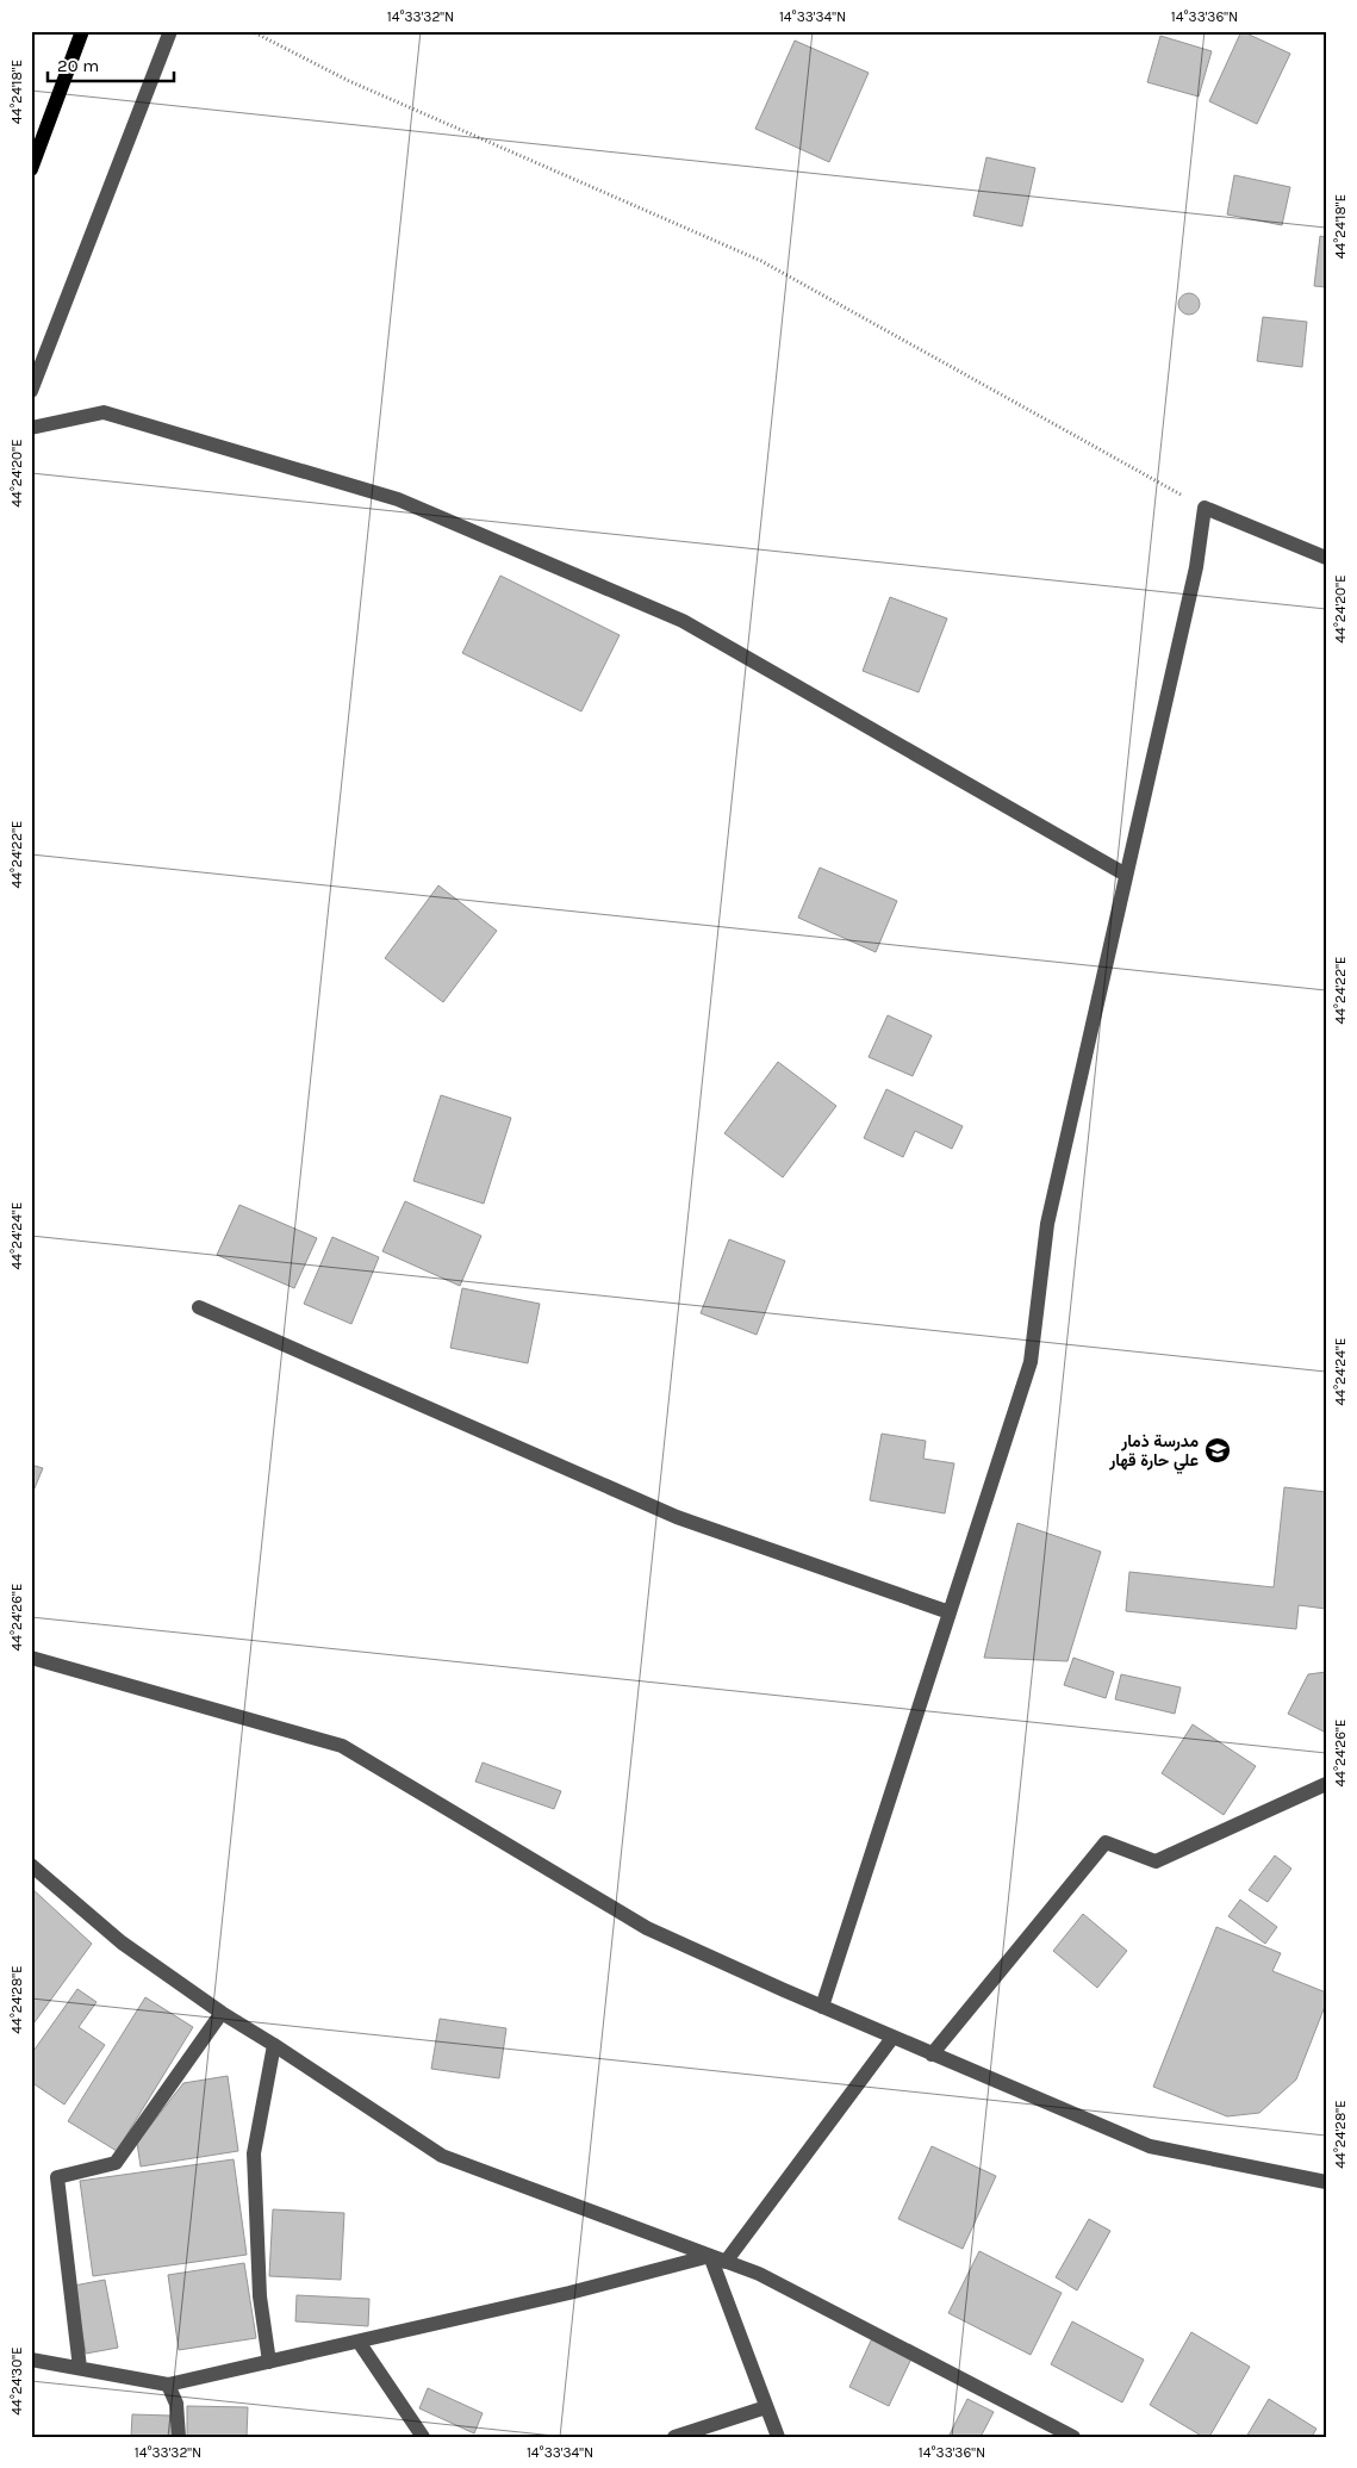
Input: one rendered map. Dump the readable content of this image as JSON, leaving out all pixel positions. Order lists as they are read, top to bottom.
{
  "places": {
    "school or university": ["مدرسة ذمار علي حارة قهار"]
  },
  "scale_bar": "20 m",
  "coordinates": [
    "14°33'32\"N",
    "14°33'34\"N",
    "14°33'36\"N",
    "44°24'18\"E",
    "44°24'20\"E",
    "44°24'22\"E",
    "44°24'24\"E",
    "44°24'26\"E",
    "44°24'28\"E",
    "44°24'30\"E"
  ]
}
